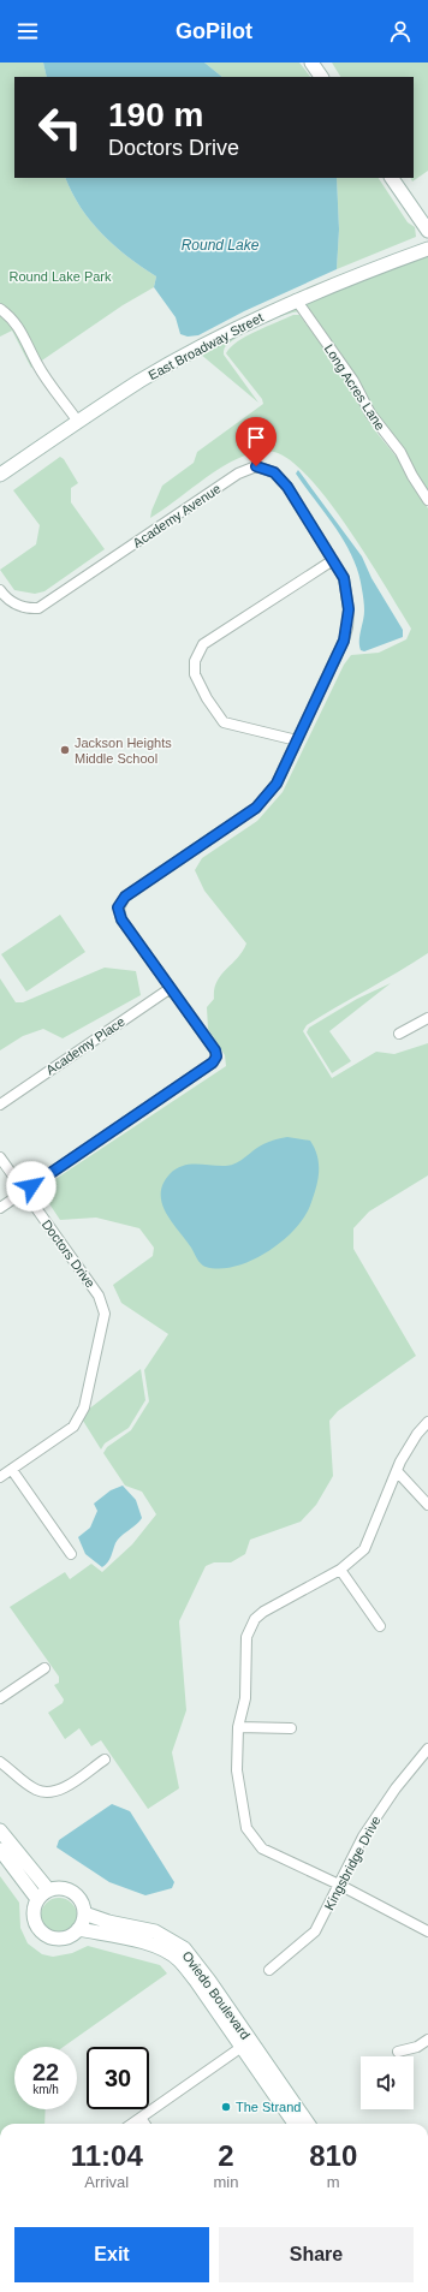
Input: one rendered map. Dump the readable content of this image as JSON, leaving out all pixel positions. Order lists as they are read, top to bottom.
{
  "streets": {
    "street": [
      "East Broadway Street",
      "Long Acres Lane",
      "Academy Avenue",
      "Academy Place",
      "Doctors Drive",
      "Kingsbridge Drive",
      "Oviedo Boulevard"
    ]
  },
  "crossings": [
    ["East Broadway Street", "Long Acres Lane"],
    ["Academy Avenue", "Academy Place"]
  ],
  "water": ["Round Lake"],
  "parks": ["Round Lake Park"],
  "places": ["Jackson Heights Middle School", "The Strand"],
  "page": {
    "header": "GoPilot",
    "turn": ["190 m", "Doctors Drive"],
    "speed": "22 km/h",
    "limit": "30",
    "eta": [
      "11:04",
      "Arrival",
      "2",
      "min",
      "810",
      "m"
    ],
    "buttons": ["Exit", "Share"]
  }
}
